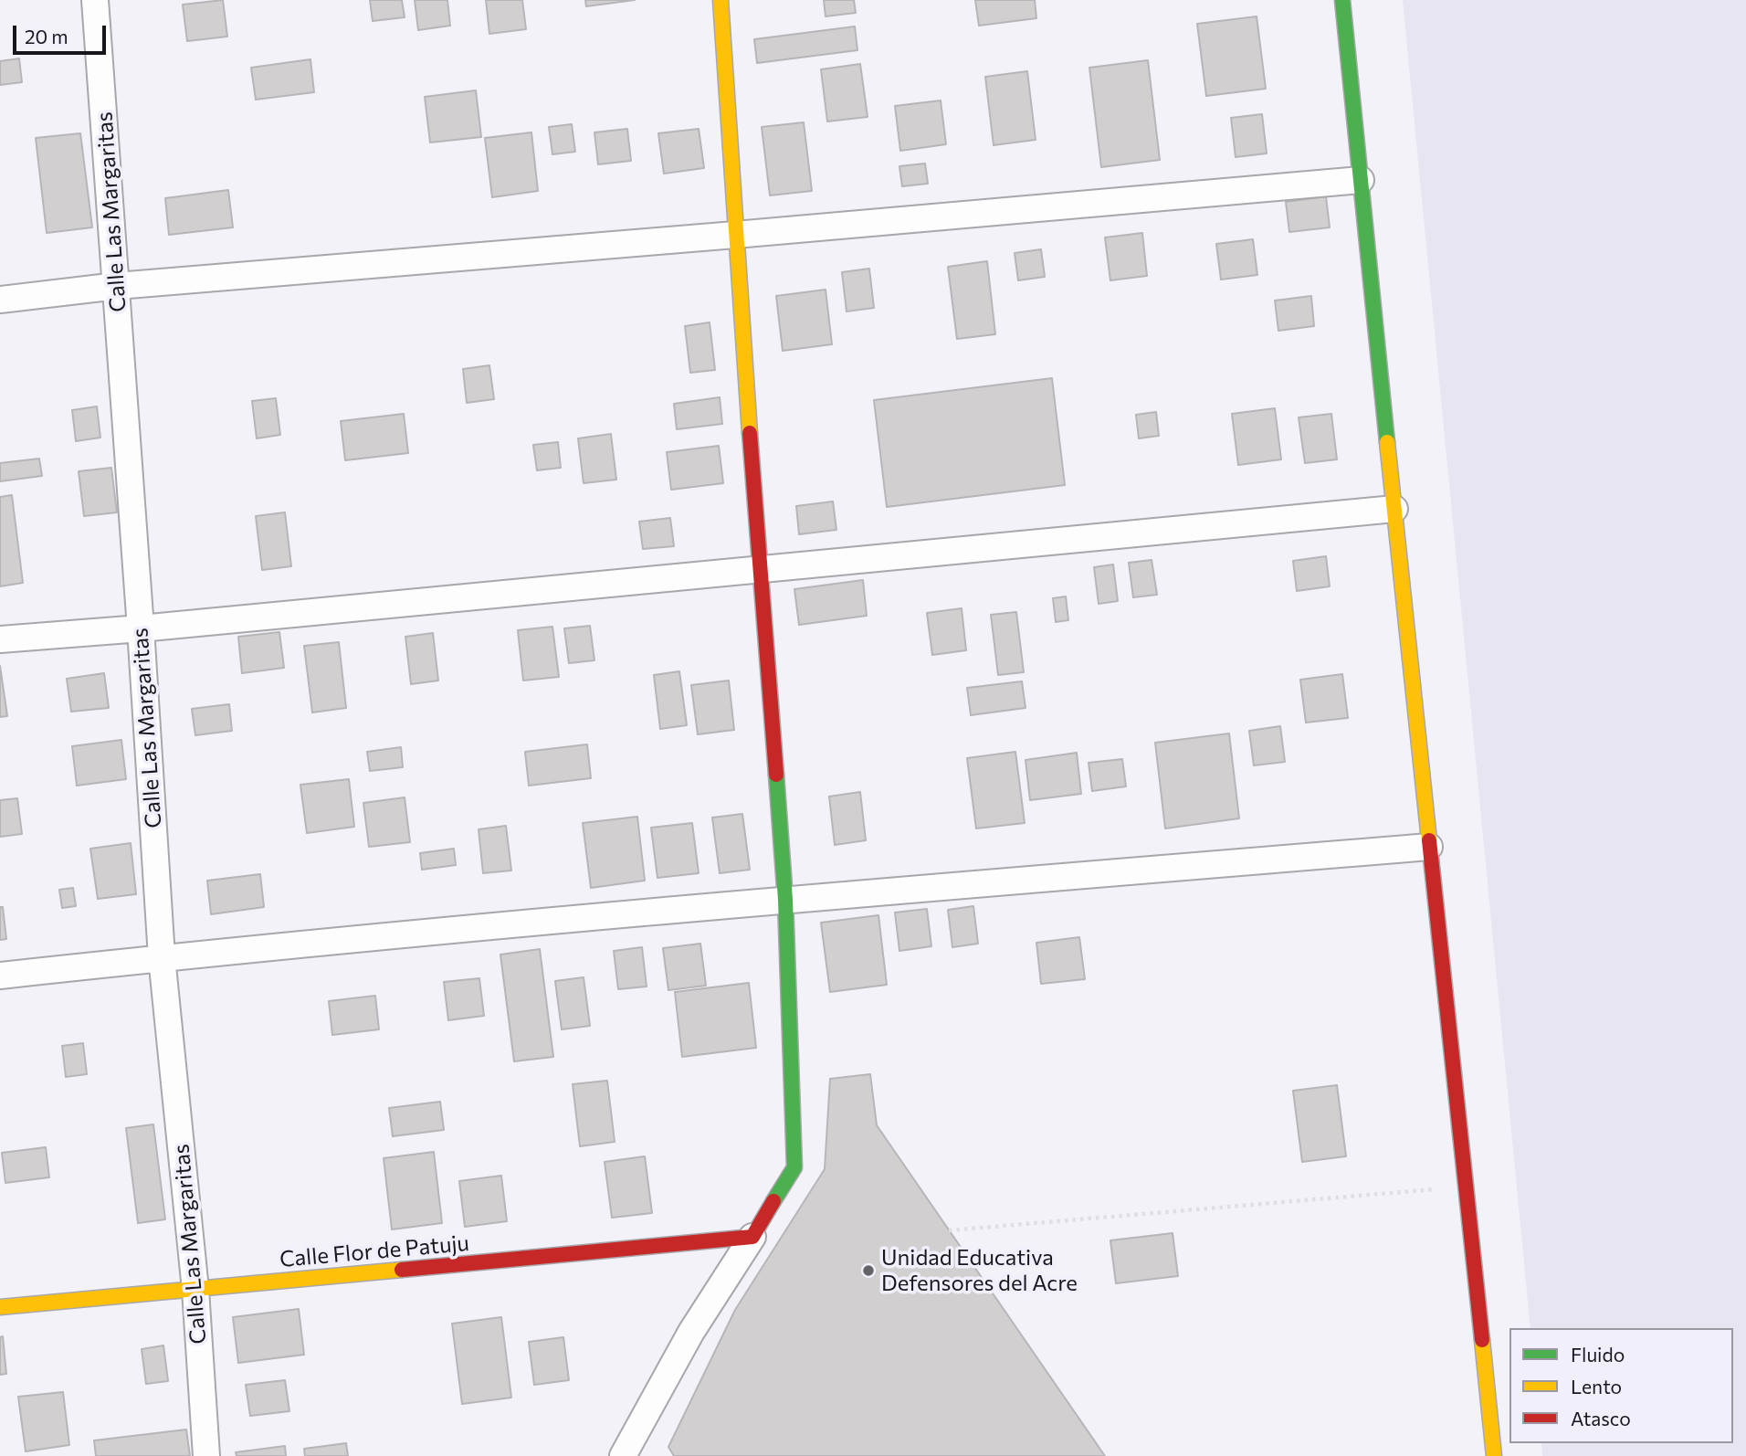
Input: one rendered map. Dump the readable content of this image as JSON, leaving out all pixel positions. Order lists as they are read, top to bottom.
{
  "streets": {
    "street": ["Calle Las Margaritas", "Calle Flor de Patuju"]
  },
  "crossings": [
    ["Calle Las Margaritas", "Calle Flor de Patuju"]
  ],
  "places": ["Unidad Educativa Defensores del Acre"],
  "legend": ["Fluido", "Lento", "Atasco"],
  "scale_bar": "20 m"
}
